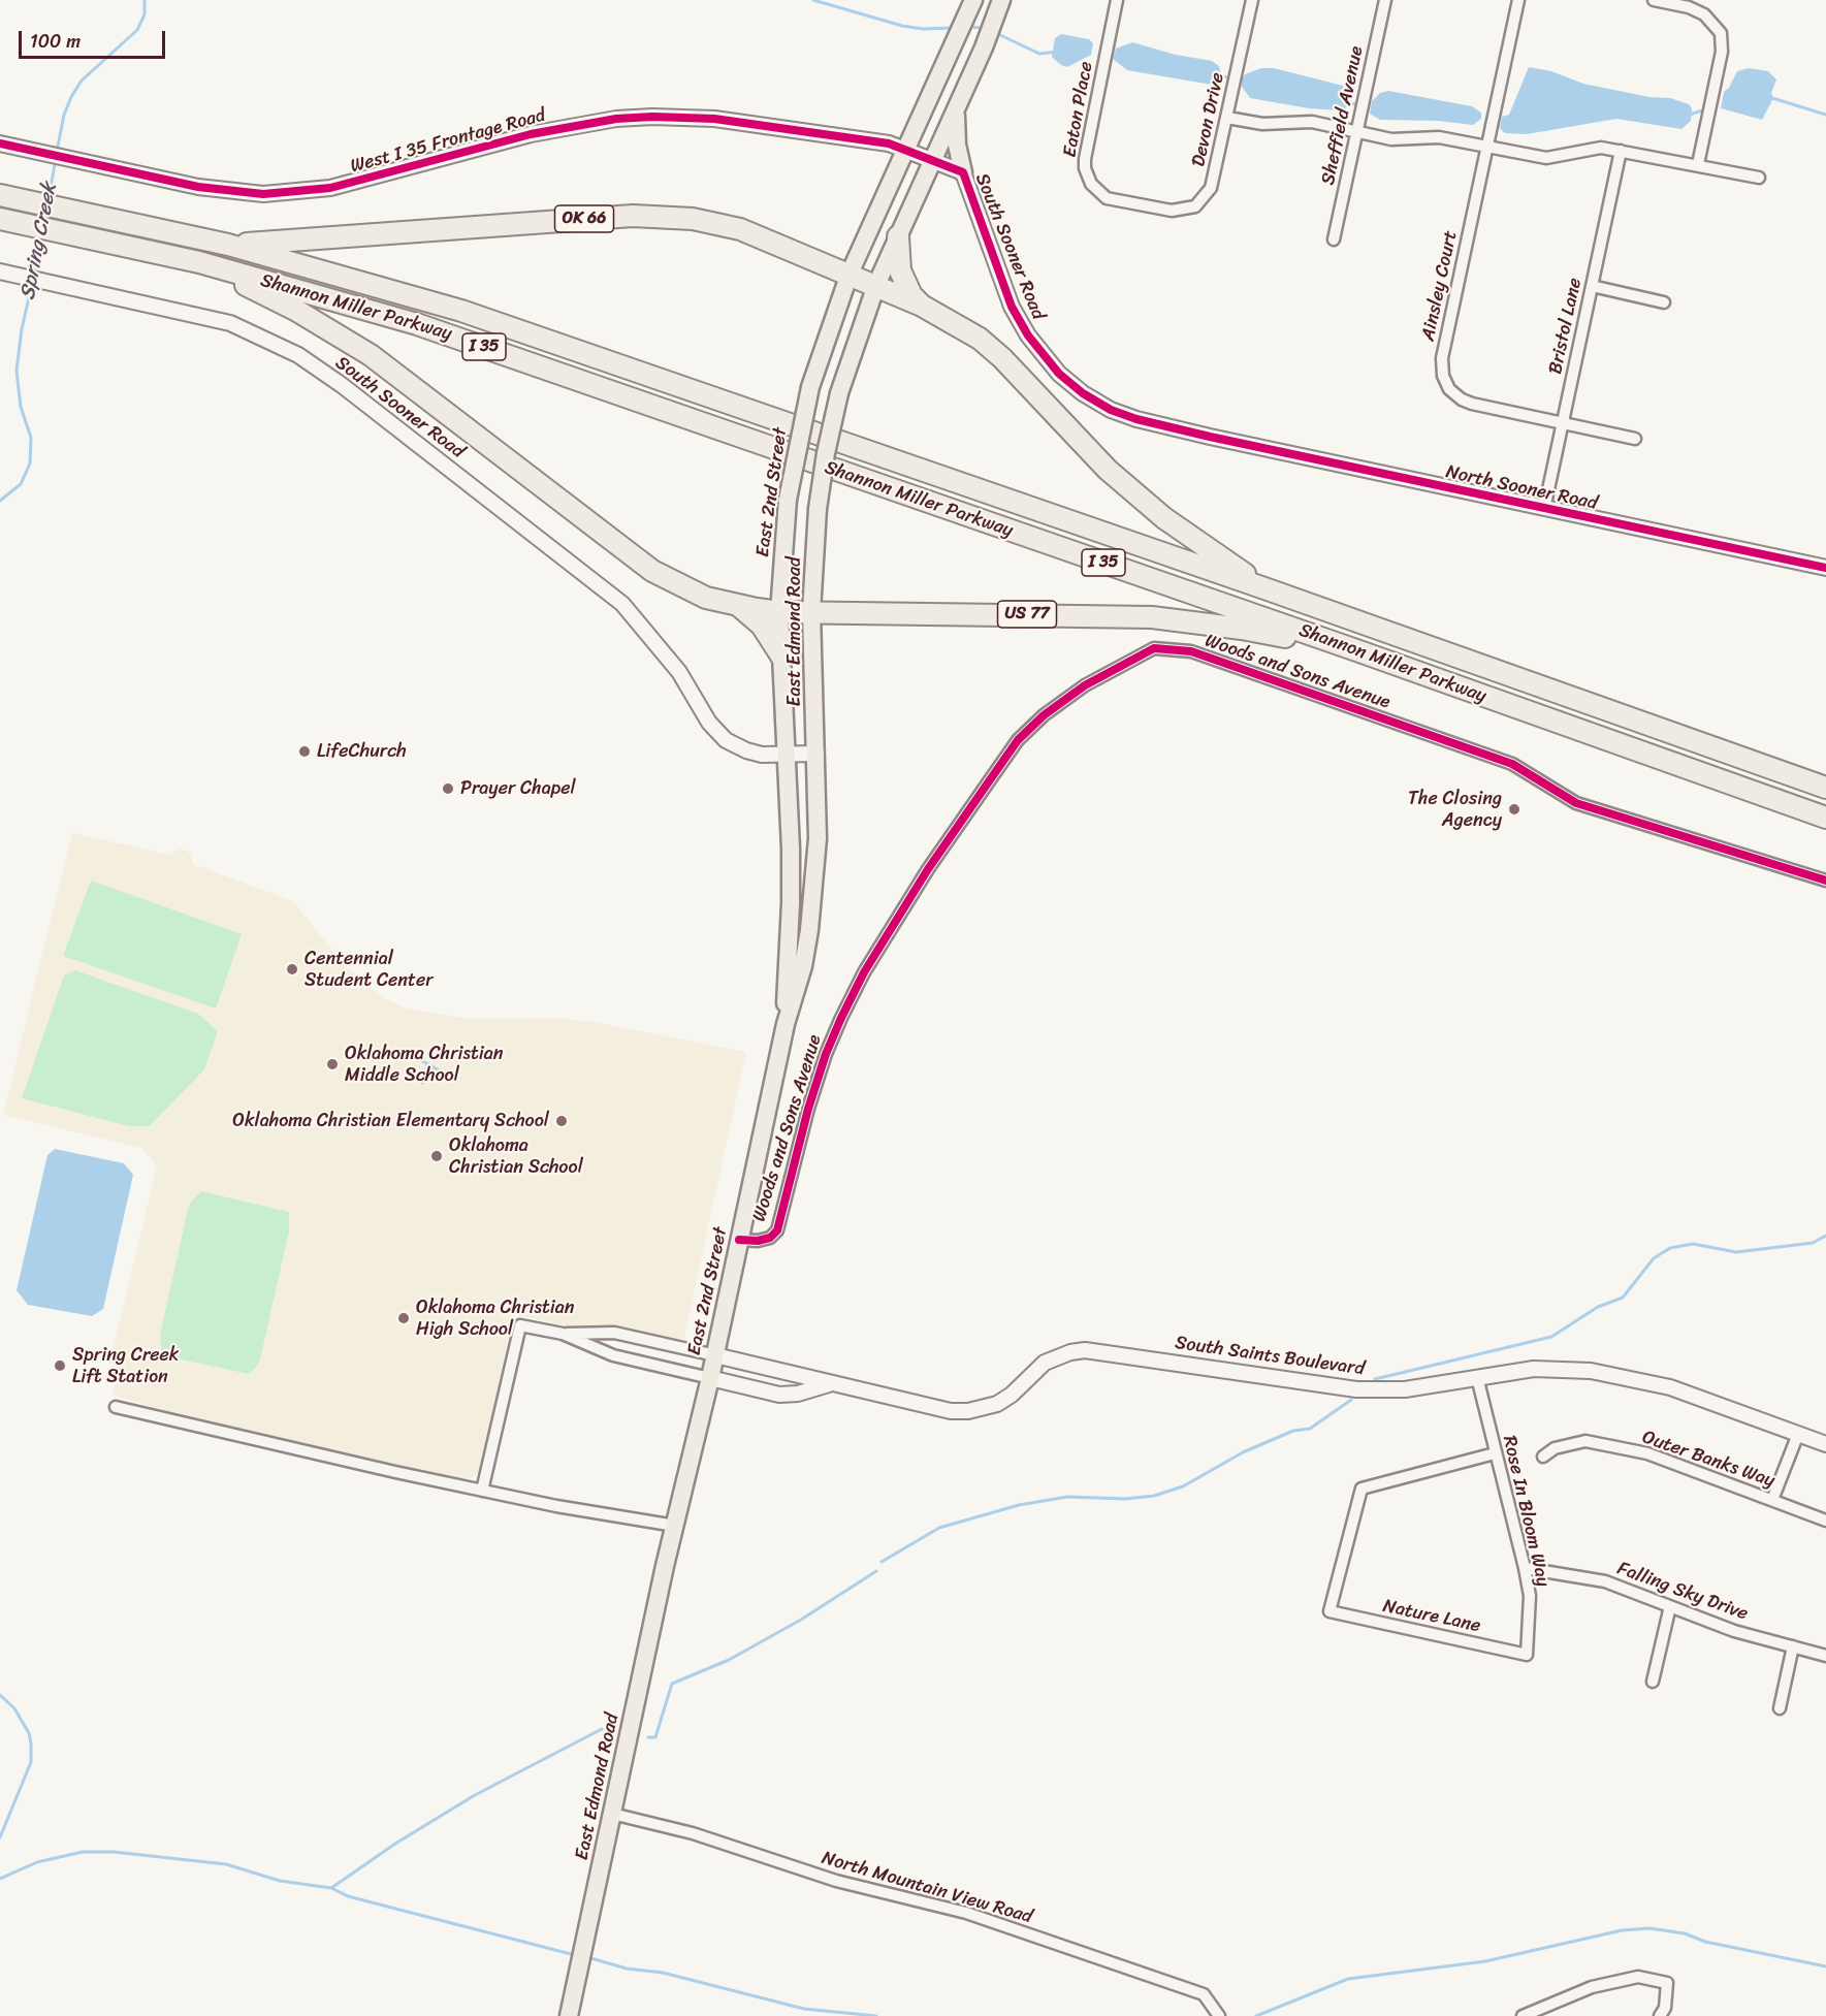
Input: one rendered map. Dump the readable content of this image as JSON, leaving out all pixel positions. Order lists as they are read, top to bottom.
{
  "streets": {
    "highway": [
      "OK 66",
      "Shannon Miller Parkway",
      "I 35",
      "US 77"
    ],
    "main road": ["East 2nd Street", "East Edmond Road"],
    "street": [
      "Eaton Place",
      "Sheffield Avenue",
      "Devon Drive",
      "West I 35 Frontage Road",
      "South Sooner Road",
      "Ainsley Court",
      "Bristol Lane",
      "North Sooner Road",
      "Woods and Sons Avenue",
      "South Saints Boulevard",
      "Outer Banks Way",
      "Rose In Bloom Way",
      "Falling Sky Drive",
      "Nature Lane",
      "North Mountain View Road"
    ]
  },
  "crossings": [
    ["Eaton Place", "Devon Drive"],
    ["West I 35 Frontage Road", "South Sooner Road"],
    ["West I 35 Frontage Road", "East 2nd Street"],
    ["OK 66", "Shannon Miller Parkway"],
    ["OK 66", "East 2nd Street"],
    ["OK 66", "East Edmond Road"],
    ["South Sooner Road", "North Sooner Road"],
    ["South Sooner Road", "East 2nd Street"],
    ["South Sooner Road", "East Edmond Road"],
    ["Ainsley Court", "Bristol Lane"],
    ["Shannon Miller Parkway", "US 77"],
    ["Bristol Lane", "North Sooner Road"],
    ["East 2nd Street", "US 77"],
    ["East 2nd Street", "East Edmond Road"],
    ["East 2nd Street", "Woods and Sons Avenue"],
    ["East 2nd Street", "South Saints Boulevard"],
    ["US 77", "East Edmond Road"],
    ["East Edmond Road", "North Mountain View Road"],
    ["South Saints Boulevard", "Rose In Bloom Way"],
    ["Rose In Bloom Way", "Falling Sky Drive"],
    ["Rose In Bloom Way", "Nature Lane"]
  ],
  "water": ["Spring Creek"],
  "places": [
    "LifeChurch",
    "Prayer Chapel",
    "The Closing Agency",
    "Centennial Student Center",
    "Oklahoma Christian Middle School",
    "Oklahoma Christian Elementary School",
    "Oklahoma Christian School",
    "Oklahoma Christian High School",
    "Spring Creek Lift Station"
  ],
  "scale_bar": "100 m"
}
